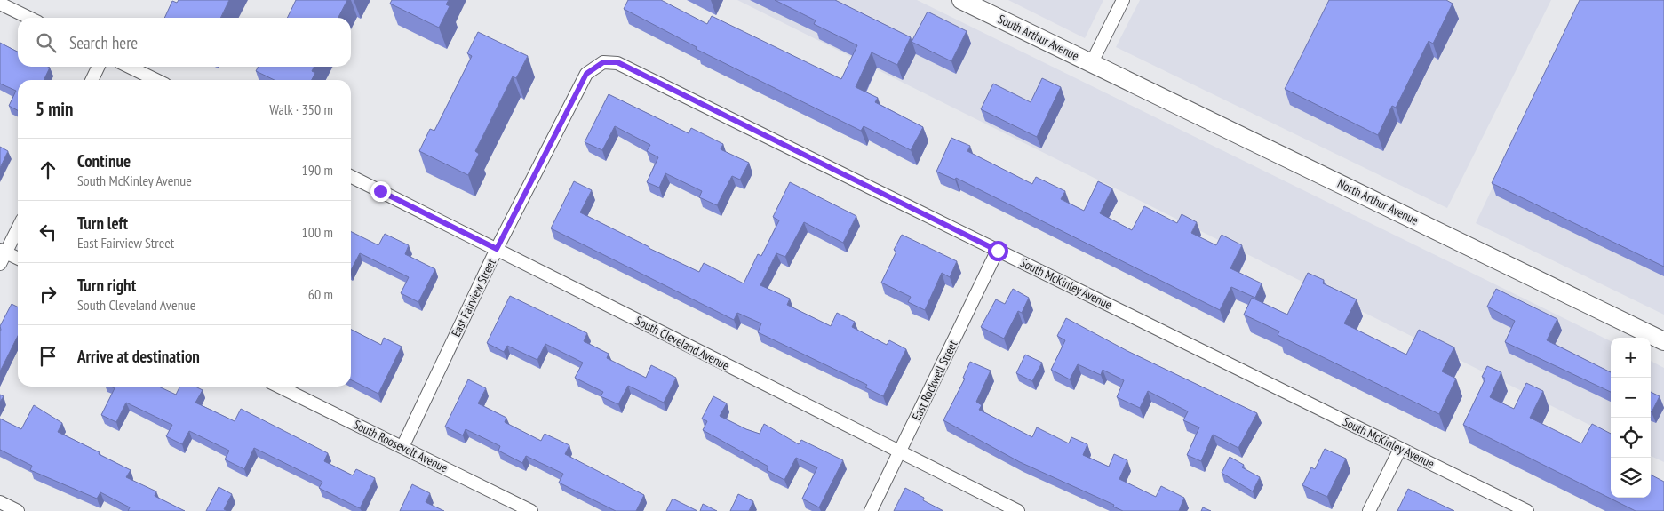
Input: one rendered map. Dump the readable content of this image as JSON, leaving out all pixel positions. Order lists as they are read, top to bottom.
{
  "streets": {
    "street": [
      "South Arthur Avenue",
      "North Arthur Avenue",
      "South McKinley Avenue",
      "East Fairview Street",
      "South Cleveland Avenue",
      "East Rockwell Street",
      "South Roosevelt Avenue"
    ]
  },
  "crossings": [
    ["South Arthur Avenue", "North Arthur Avenue"],
    ["South McKinley Avenue", "East Fairview Street"],
    ["South McKinley Avenue", "East Rockwell Street"],
    ["East Fairview Street", "South Cleveland Avenue"],
    ["East Fairview Street", "South Roosevelt Avenue"],
    ["South Cleveland Avenue", "East Rockwell Street"]
  ],
  "page": {
    "search": "Search here",
    "heading": ["5 min", "Walk · 350 m"],
    "list": [
      ["Continue", "South McKinley Avenue", "190 m"],
      ["Turn left", "East Fairview Street", "100 m"],
      ["Turn right", "South Cleveland Avenue", "60 m"],
      "Arrive at destination"
    ],
    "map_buttons": ["+", "−"]
  }
}
